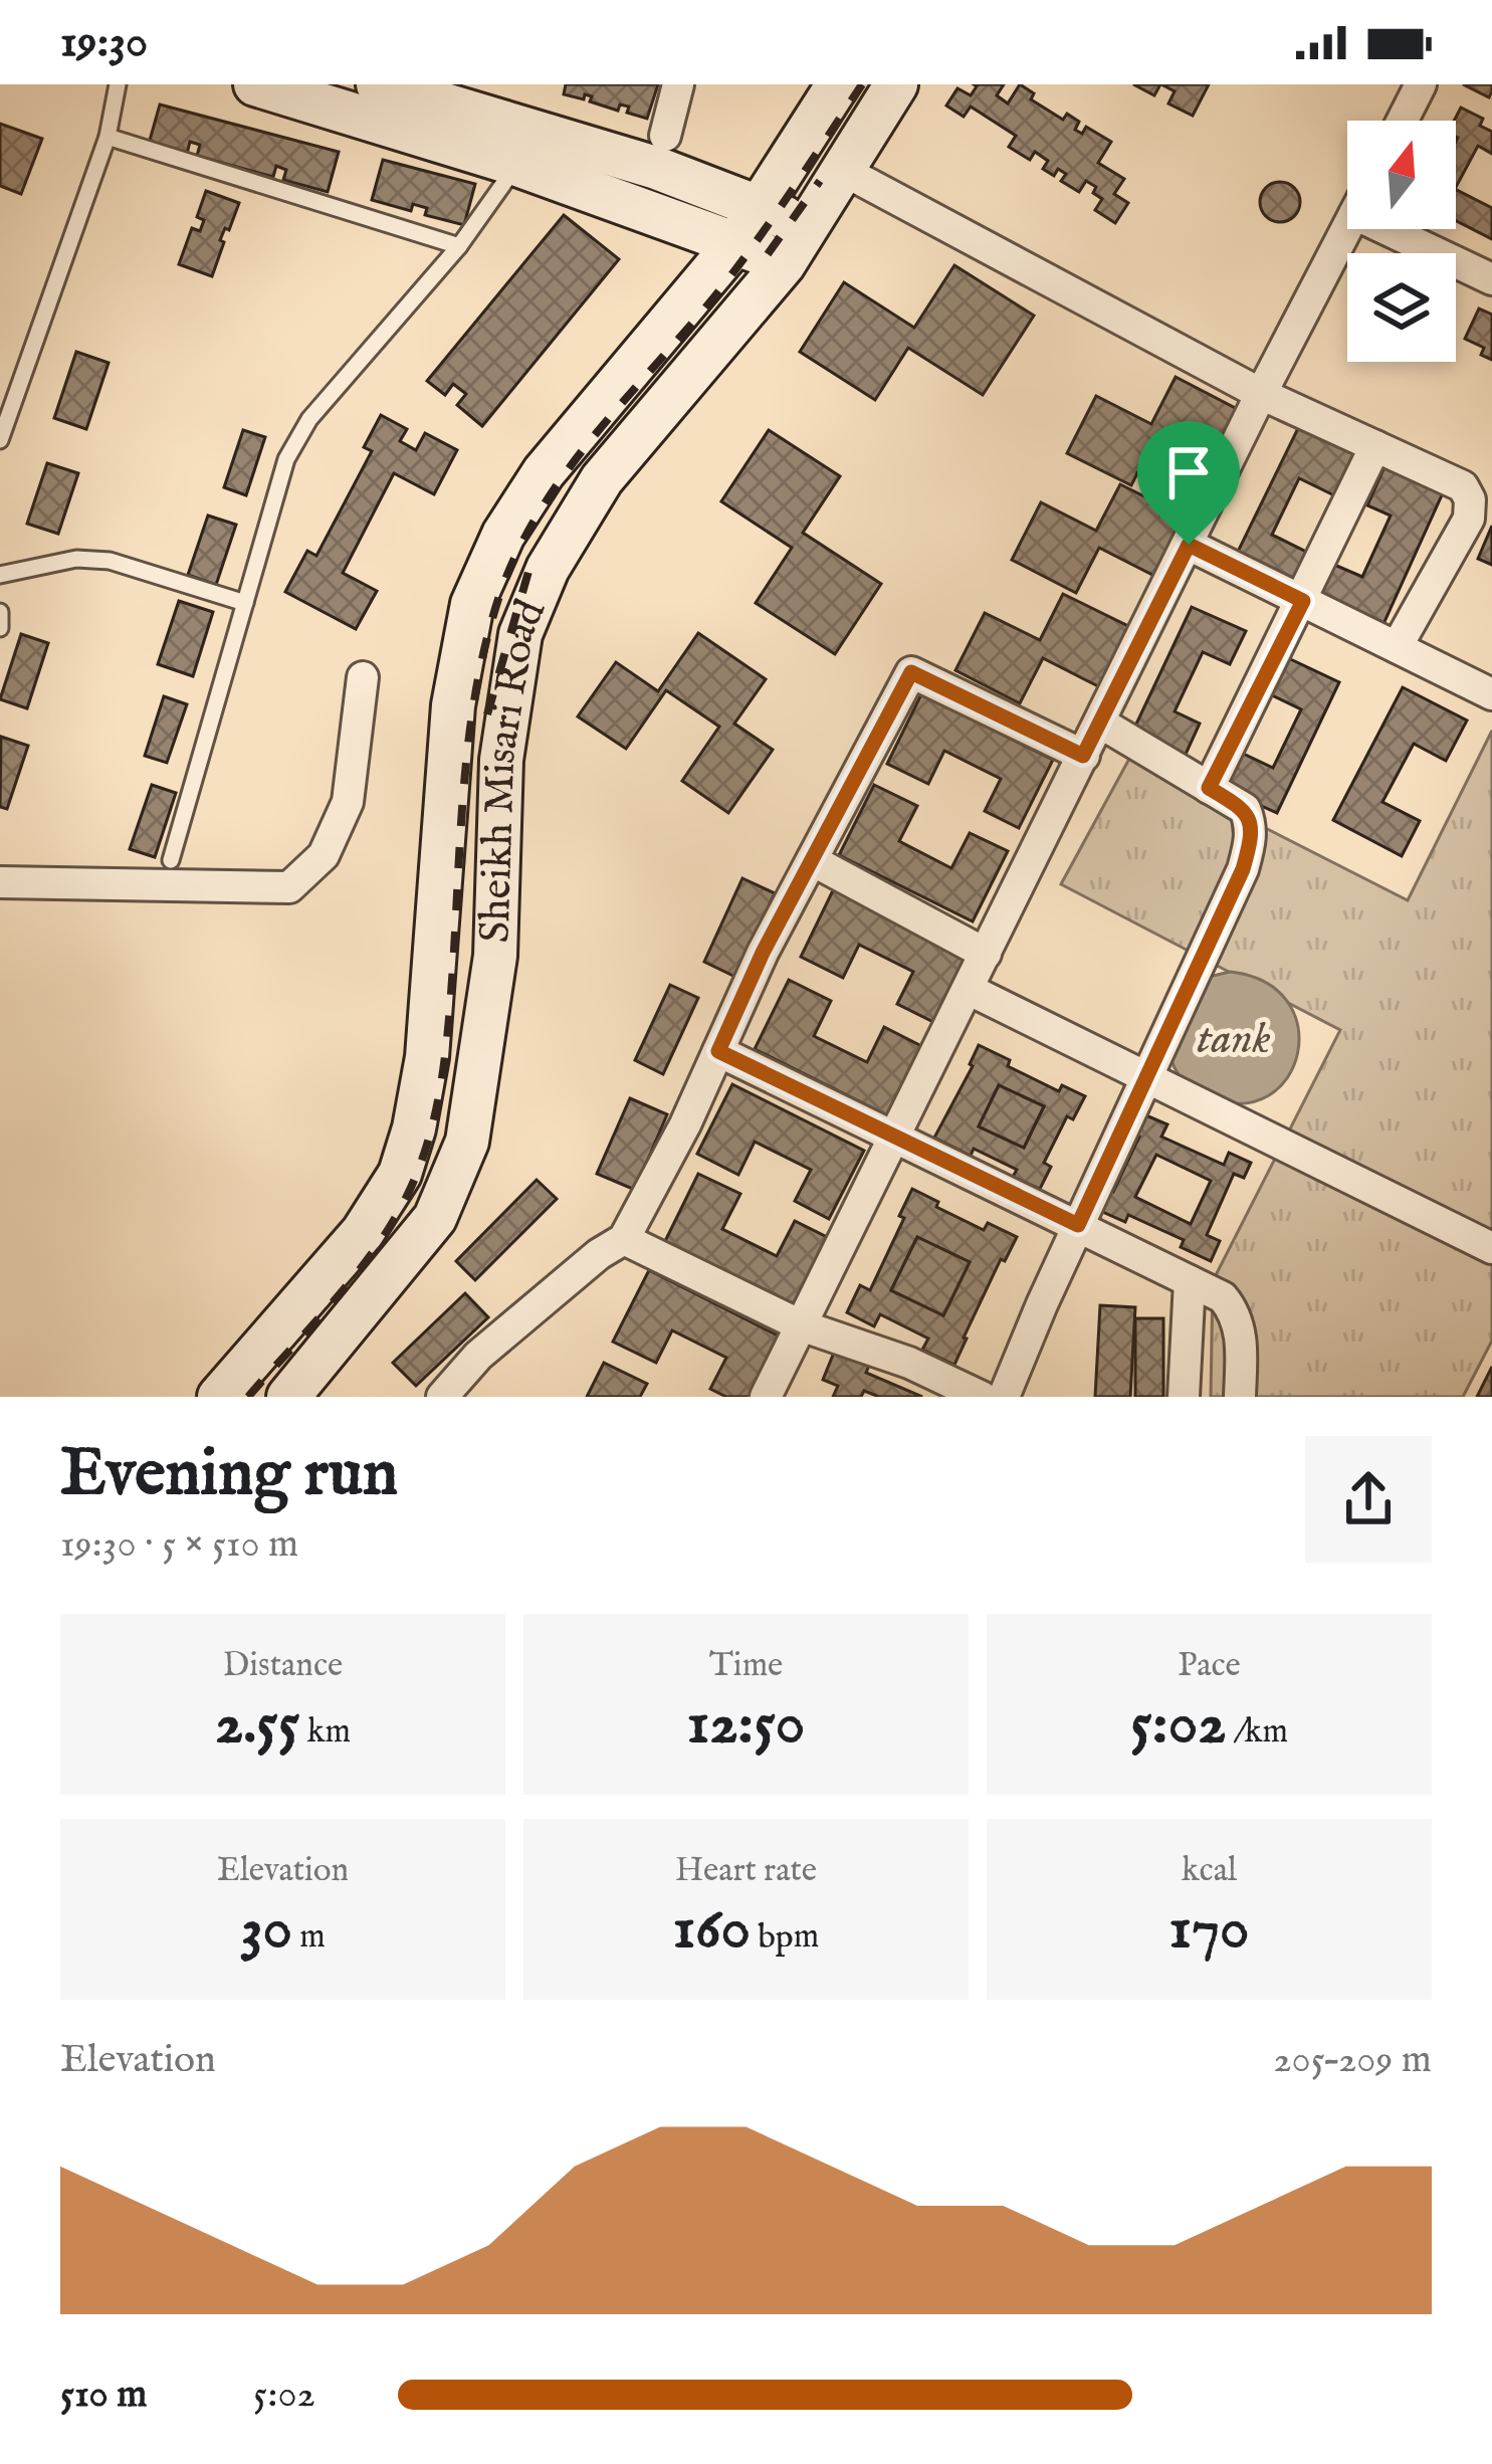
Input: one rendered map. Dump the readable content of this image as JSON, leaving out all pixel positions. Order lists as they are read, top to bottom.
{
  "streets": {
    "main road": ["Sheikh Misari Road"]
  },
  "water": ["tank"],
  "north": "top",
  "page": {
    "status": "19:30",
    "heading": ["Evening run", "19:30 · 5 × 510 m"],
    "stats": [
      ["Distance", "2.55 km"],
      ["Time", "12:50"],
      ["Pace", "5:02 /km"],
      ["Elevation", "30 m"],
      ["Heart rate", "160 bpm"],
      ["kcal", "170"]
    ],
    "chart": ["Elevation", "205–209 m"],
    "list": [
      {
        "name": "510 m",
        "note": "5:02"
      }
    ]
  }
}
